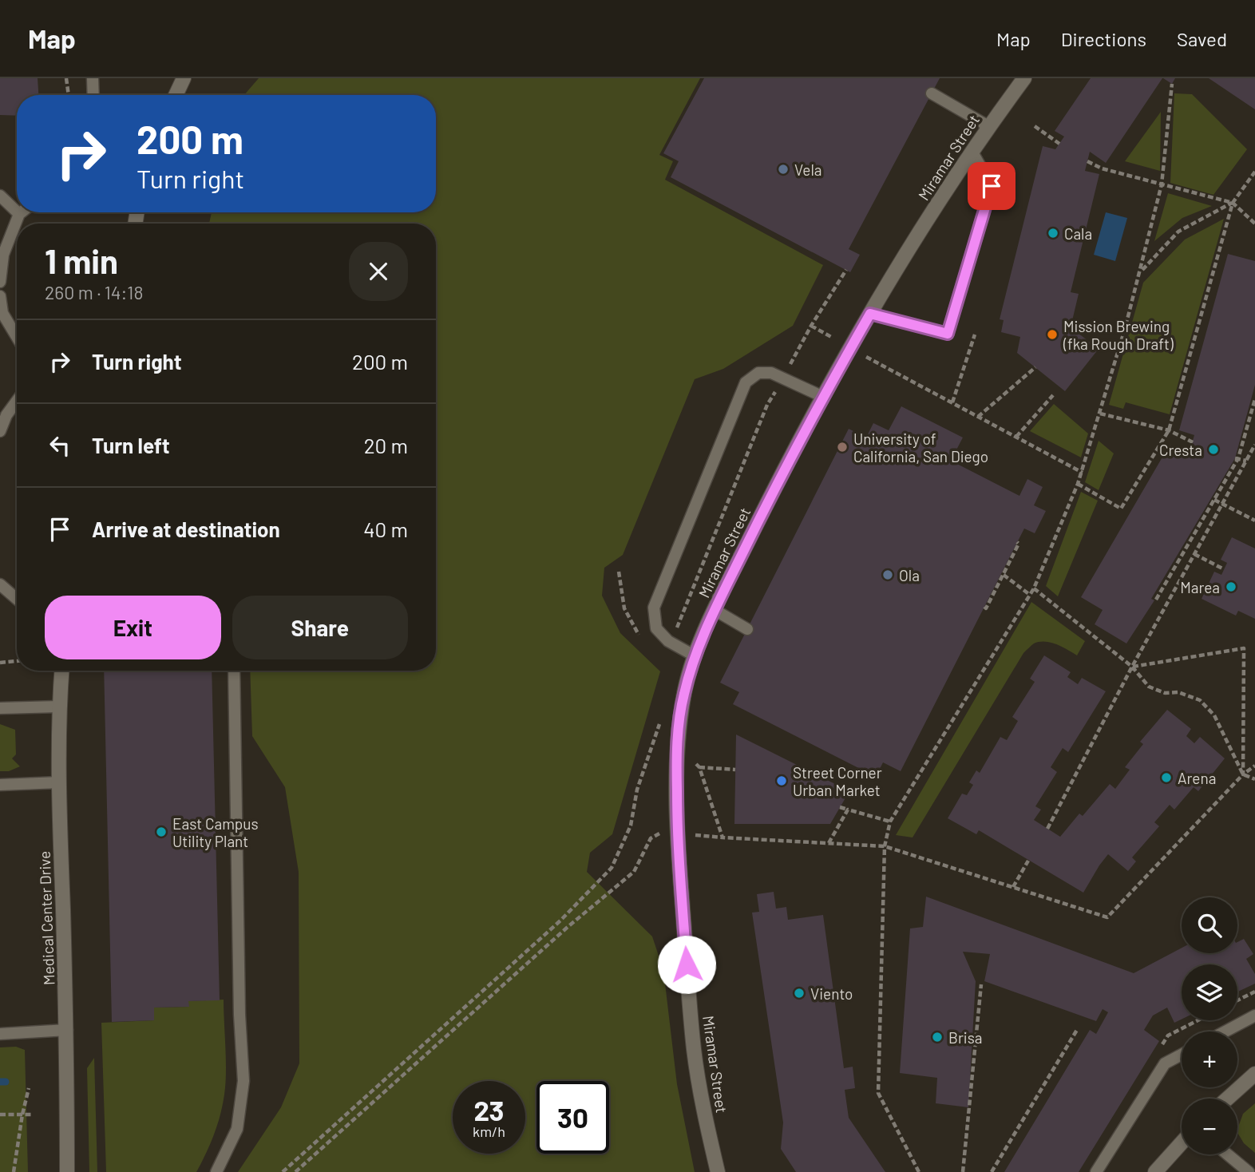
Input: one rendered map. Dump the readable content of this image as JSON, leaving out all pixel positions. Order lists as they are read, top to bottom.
{
  "streets": {
    "street": ["Miramar Street", "Medical Center Drive"]
  },
  "places": [
    "Vela",
    "Cala",
    "Mission Brewing (fka Rough Draft)",
    "University of California, San Diego",
    "Cresta",
    "Ola",
    "Marea",
    "Arena",
    "Street Corner Urban Market",
    "East Campus Utility Plant",
    "Viento",
    "Brisa"
  ],
  "page": {
    "header": "Map",
    "nav": ["Map", "Directions", "Saved"],
    "turn": ["200 m", "Turn right"],
    "heading": ["1 min", "260 m · 14:18"],
    "list": [
      {
        "name": "Turn right",
        "value": "200 m"
      },
      {
        "name": "Turn left",
        "value": "20 m"
      },
      {
        "name": "Arrive at destination",
        "value": "40 m"
      }
    ],
    "buttons": ["Exit", "Share"],
    "map_buttons": ["+", "−"],
    "speed": "23 km/h",
    "limit": "30"
  }
}
